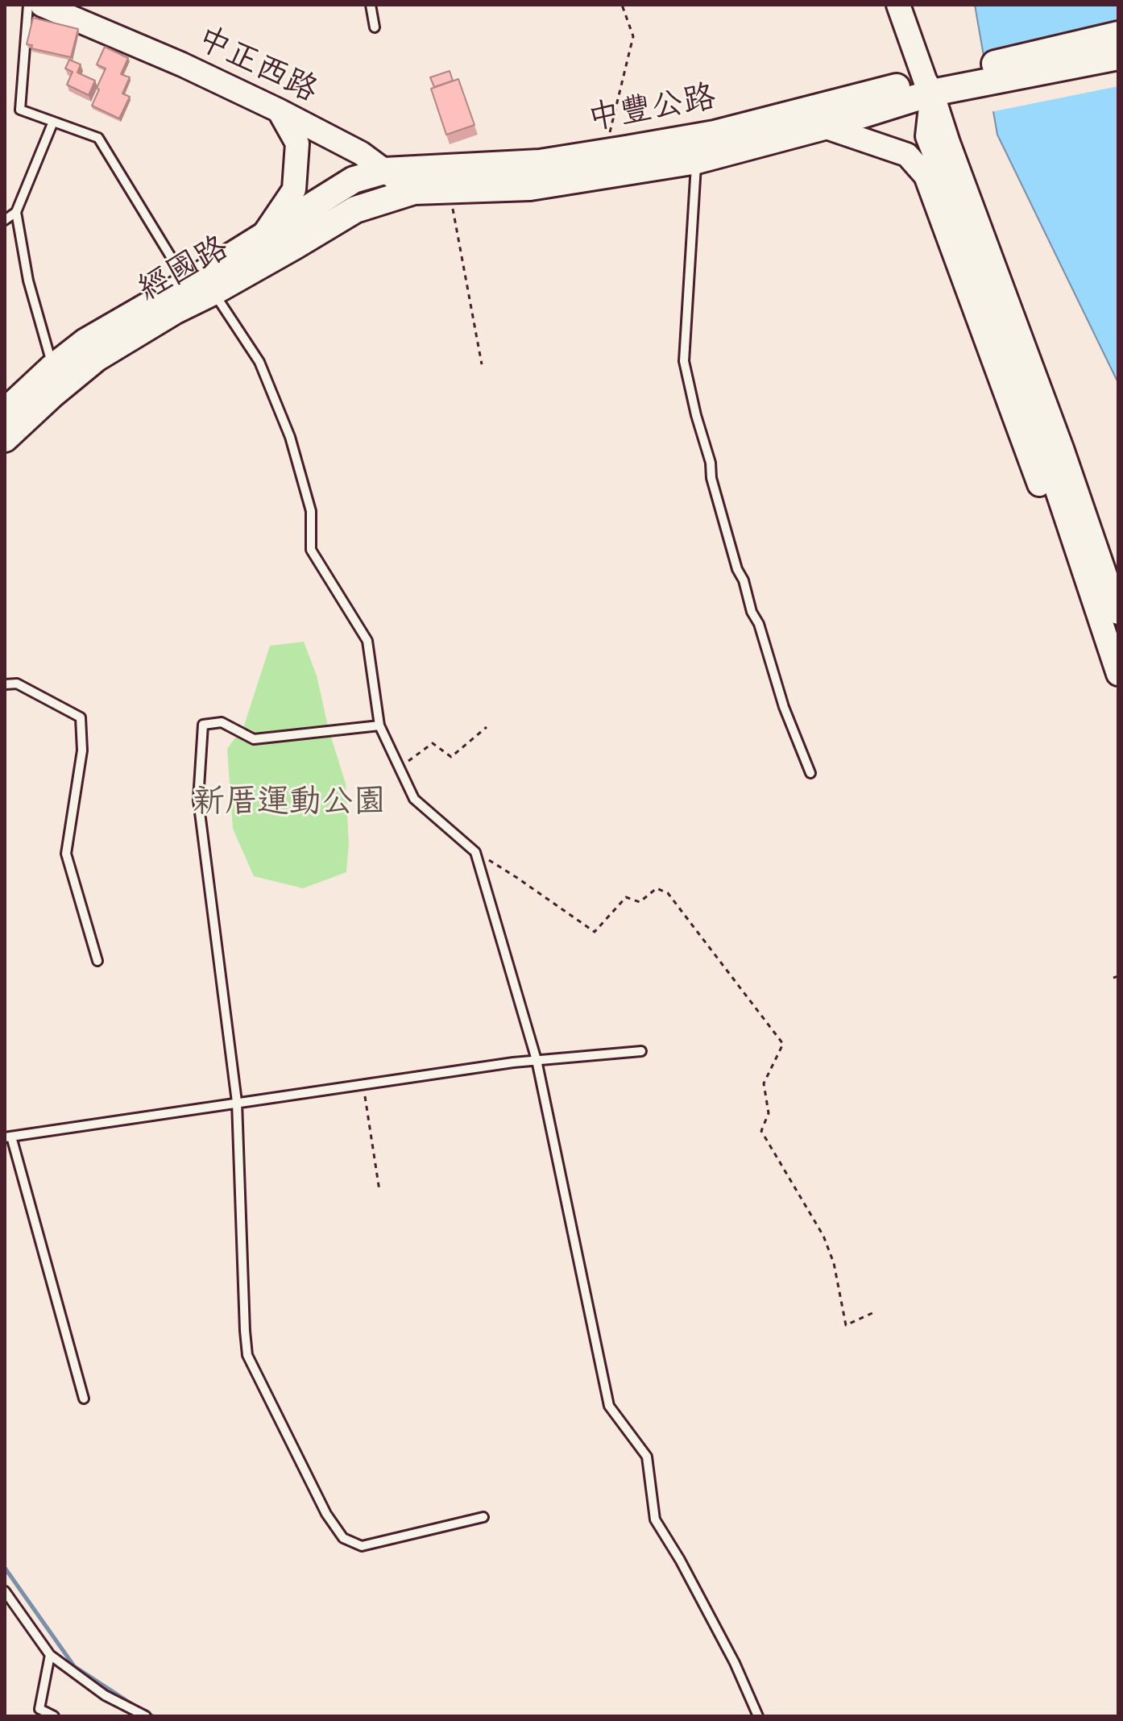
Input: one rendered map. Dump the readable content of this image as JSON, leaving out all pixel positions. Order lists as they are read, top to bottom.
{
  "streets": {
    "main road": ["中正西路", "中豐公路", "經國路"]
  },
  "crossings": [
    ["中正西路", "中豐公路"],
    ["中正西路", "經國路"],
    ["中豐公路", "經國路"]
  ],
  "parks": ["新厝運動公園"]
}
